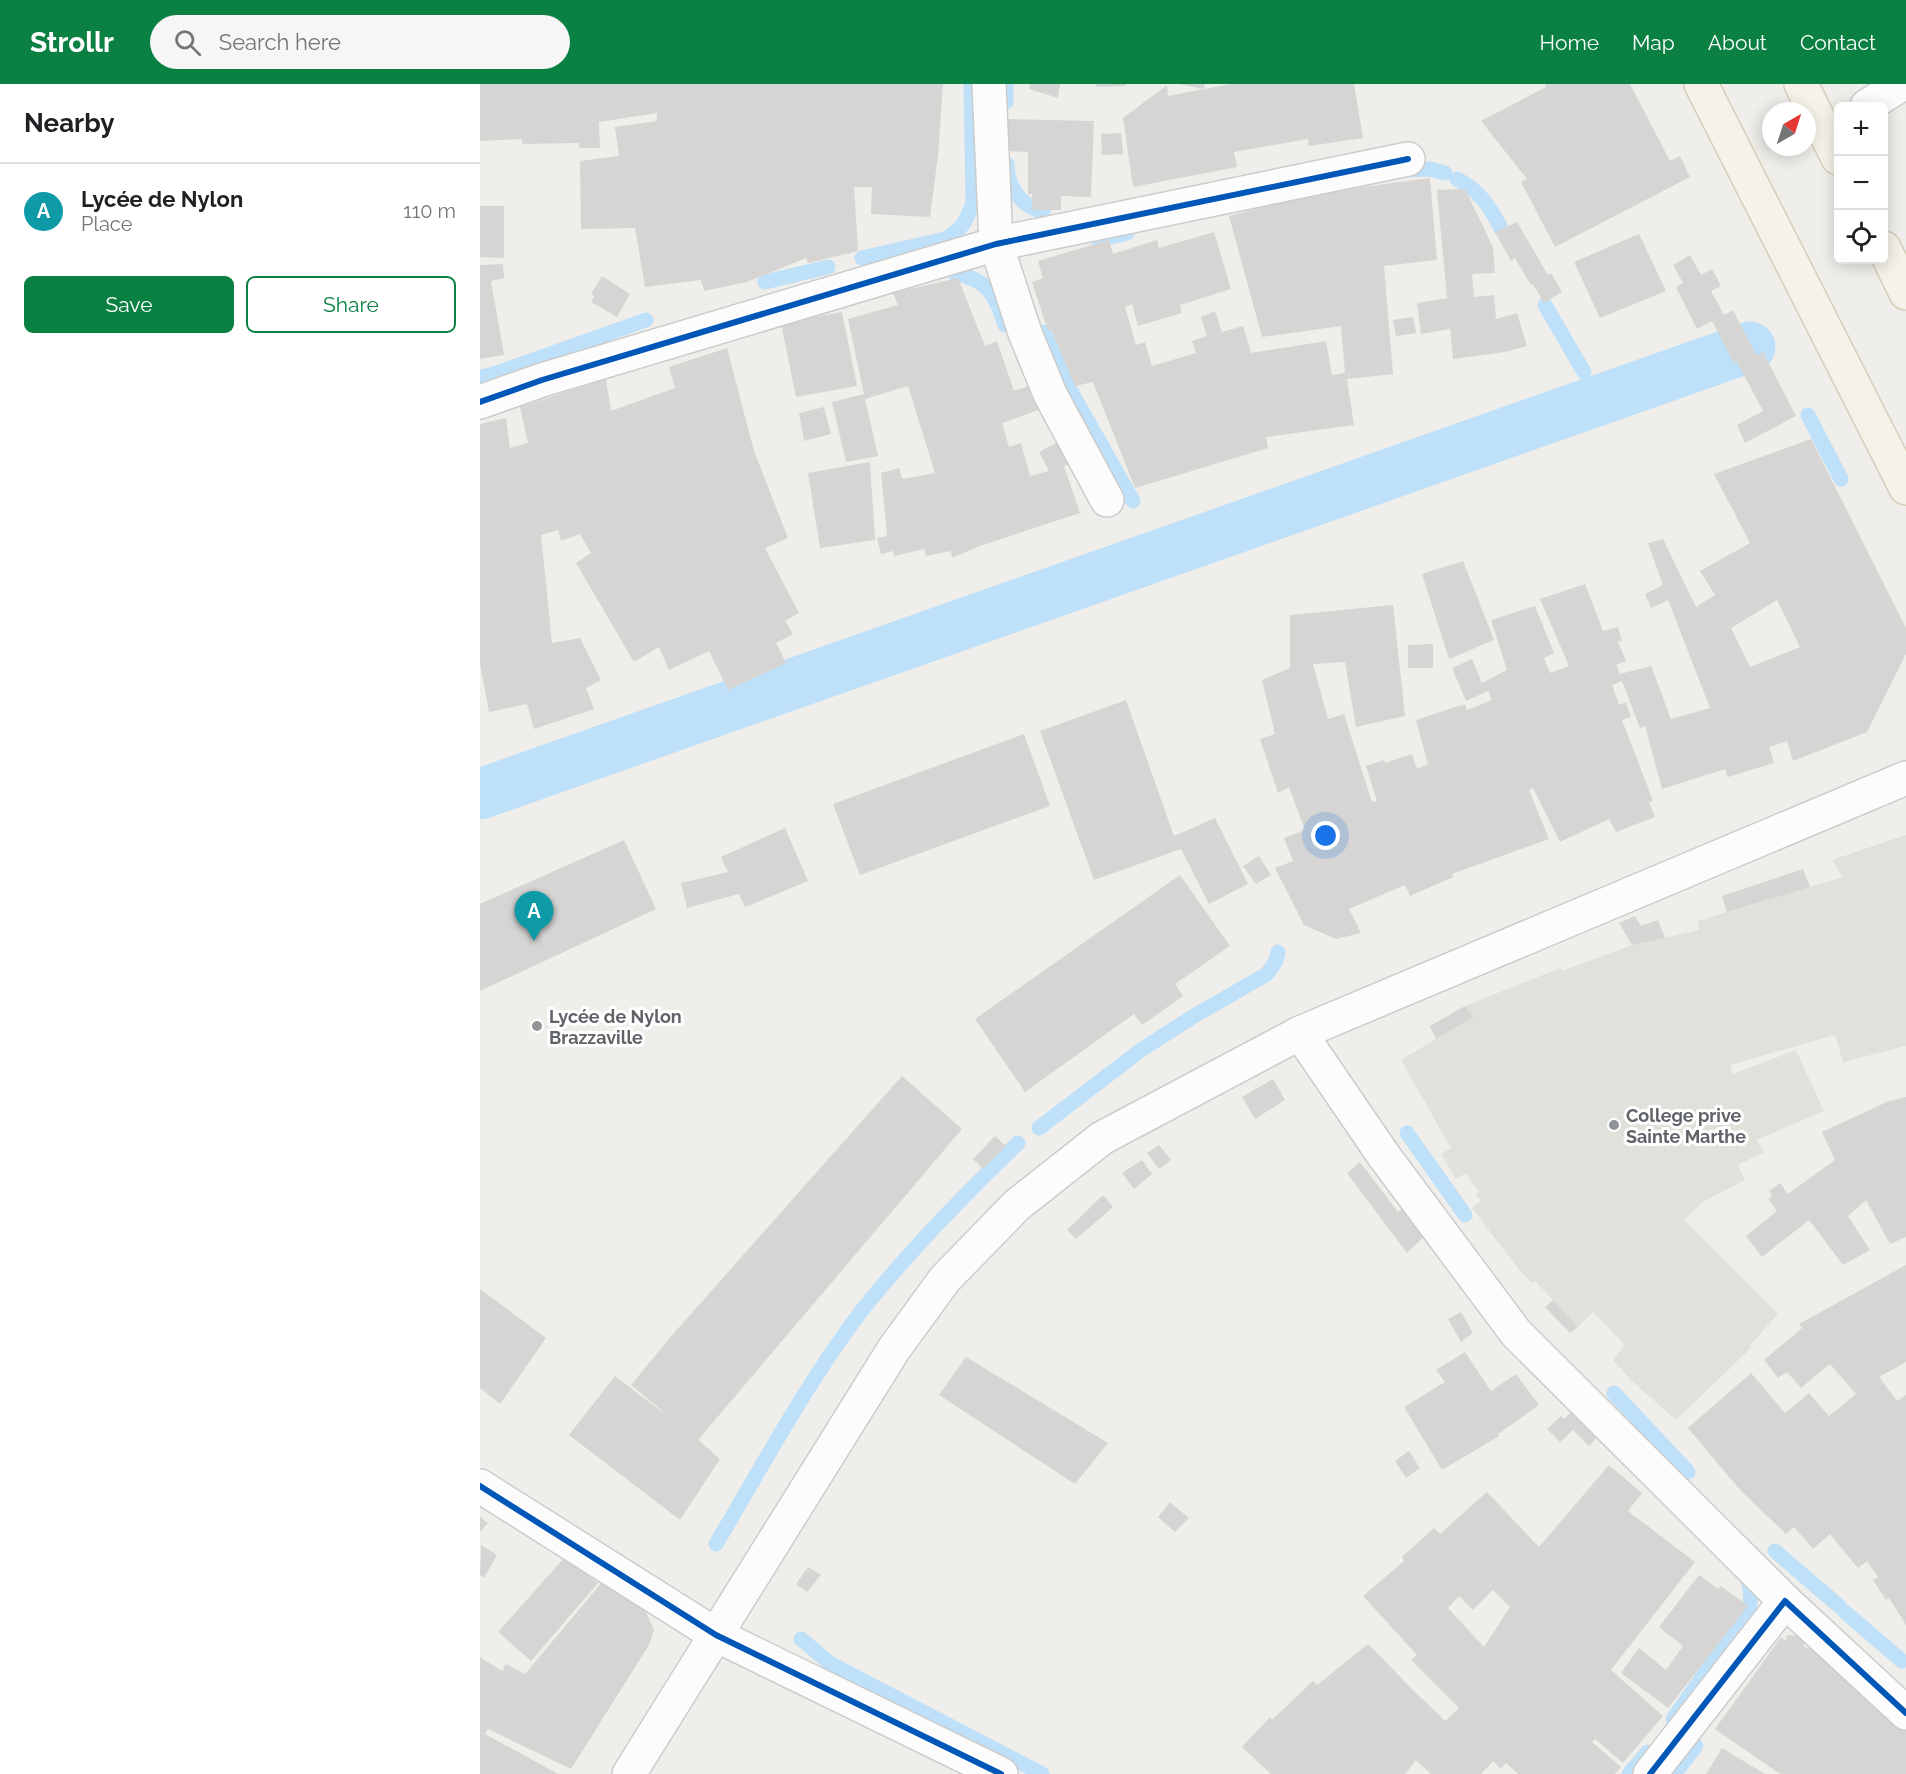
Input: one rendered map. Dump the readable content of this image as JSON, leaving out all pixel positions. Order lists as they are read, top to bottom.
{
  "places": ["Lycée de Nylon Brazzaville", "College prive Sainte Marthe"],
  "north": "top right",
  "page": {
    "header": "Strollr",
    "search": "Search here",
    "nav": [
      "Home",
      "Map",
      "About",
      "Contact"
    ],
    "heading": "Nearby",
    "map_buttons": ["+", "−"],
    "list": [
      {
        "mark": "A",
        "name": "Lycée de Nylon",
        "note": "Place",
        "value": "110 m"
      }
    ],
    "buttons": ["Save", "Share"],
    "pins": "A"
  }
}
